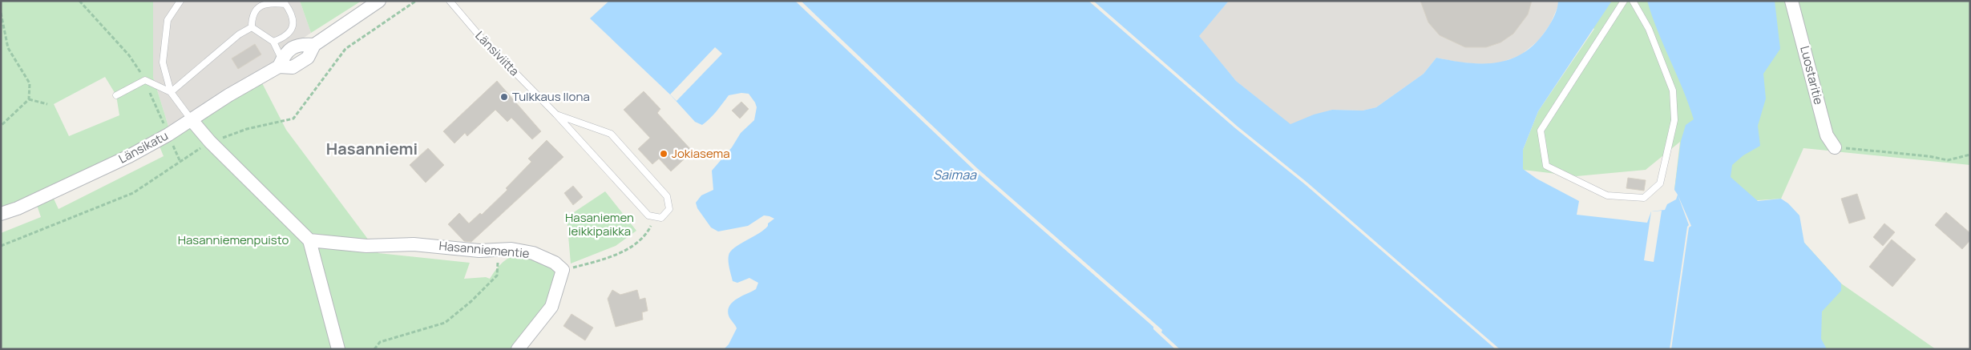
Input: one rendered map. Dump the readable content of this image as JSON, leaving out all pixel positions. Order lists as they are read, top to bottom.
{
  "streets": {
    "street": ["Luostaritie", "Länsikatu", "Hasanniementie"],
    "lane": ["Länsiviitta"]
  },
  "districts": ["Hasanniemi"],
  "water": ["Saimaa"],
  "parks": ["Hasaniemen leikkipaikka", "Hasanniemenpuisto"],
  "places": ["Tulkkaus Ilona", "Jokiasema"]
}
